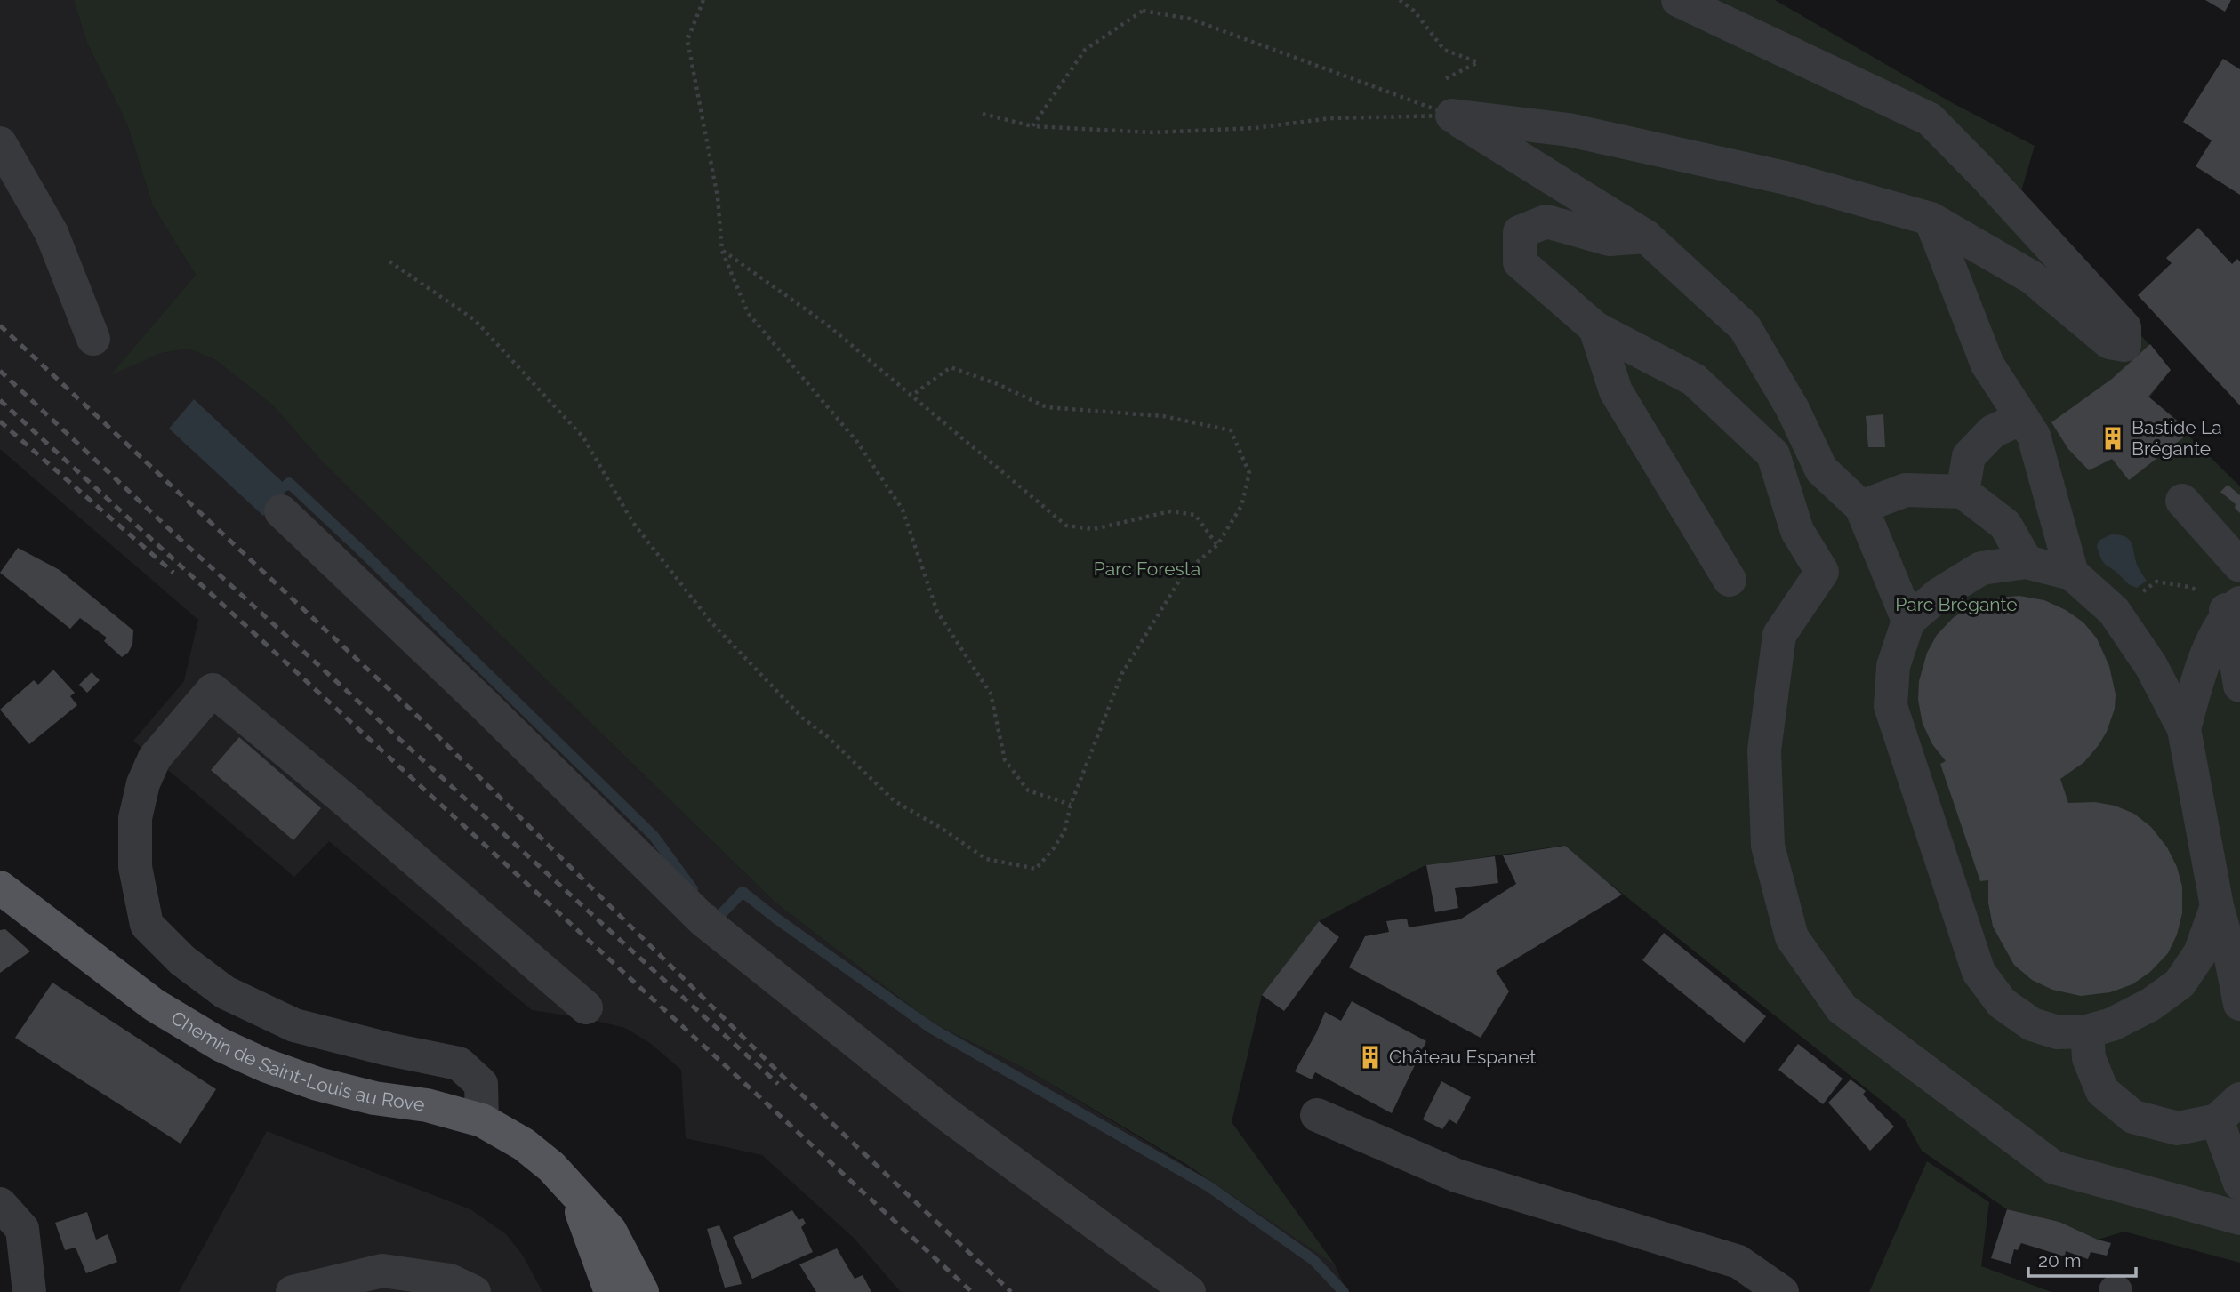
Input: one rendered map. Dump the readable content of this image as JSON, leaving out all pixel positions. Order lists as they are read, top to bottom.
{
  "streets": {
    "main road": ["Chemin de Saint-Louis au Rove"]
  },
  "parks": ["Parc Foresta", "Parc Brégante"],
  "places": {
    "building": ["Bastide La Brégante", "Château Espanet"]
  },
  "scale_bar": "20 m"
}
